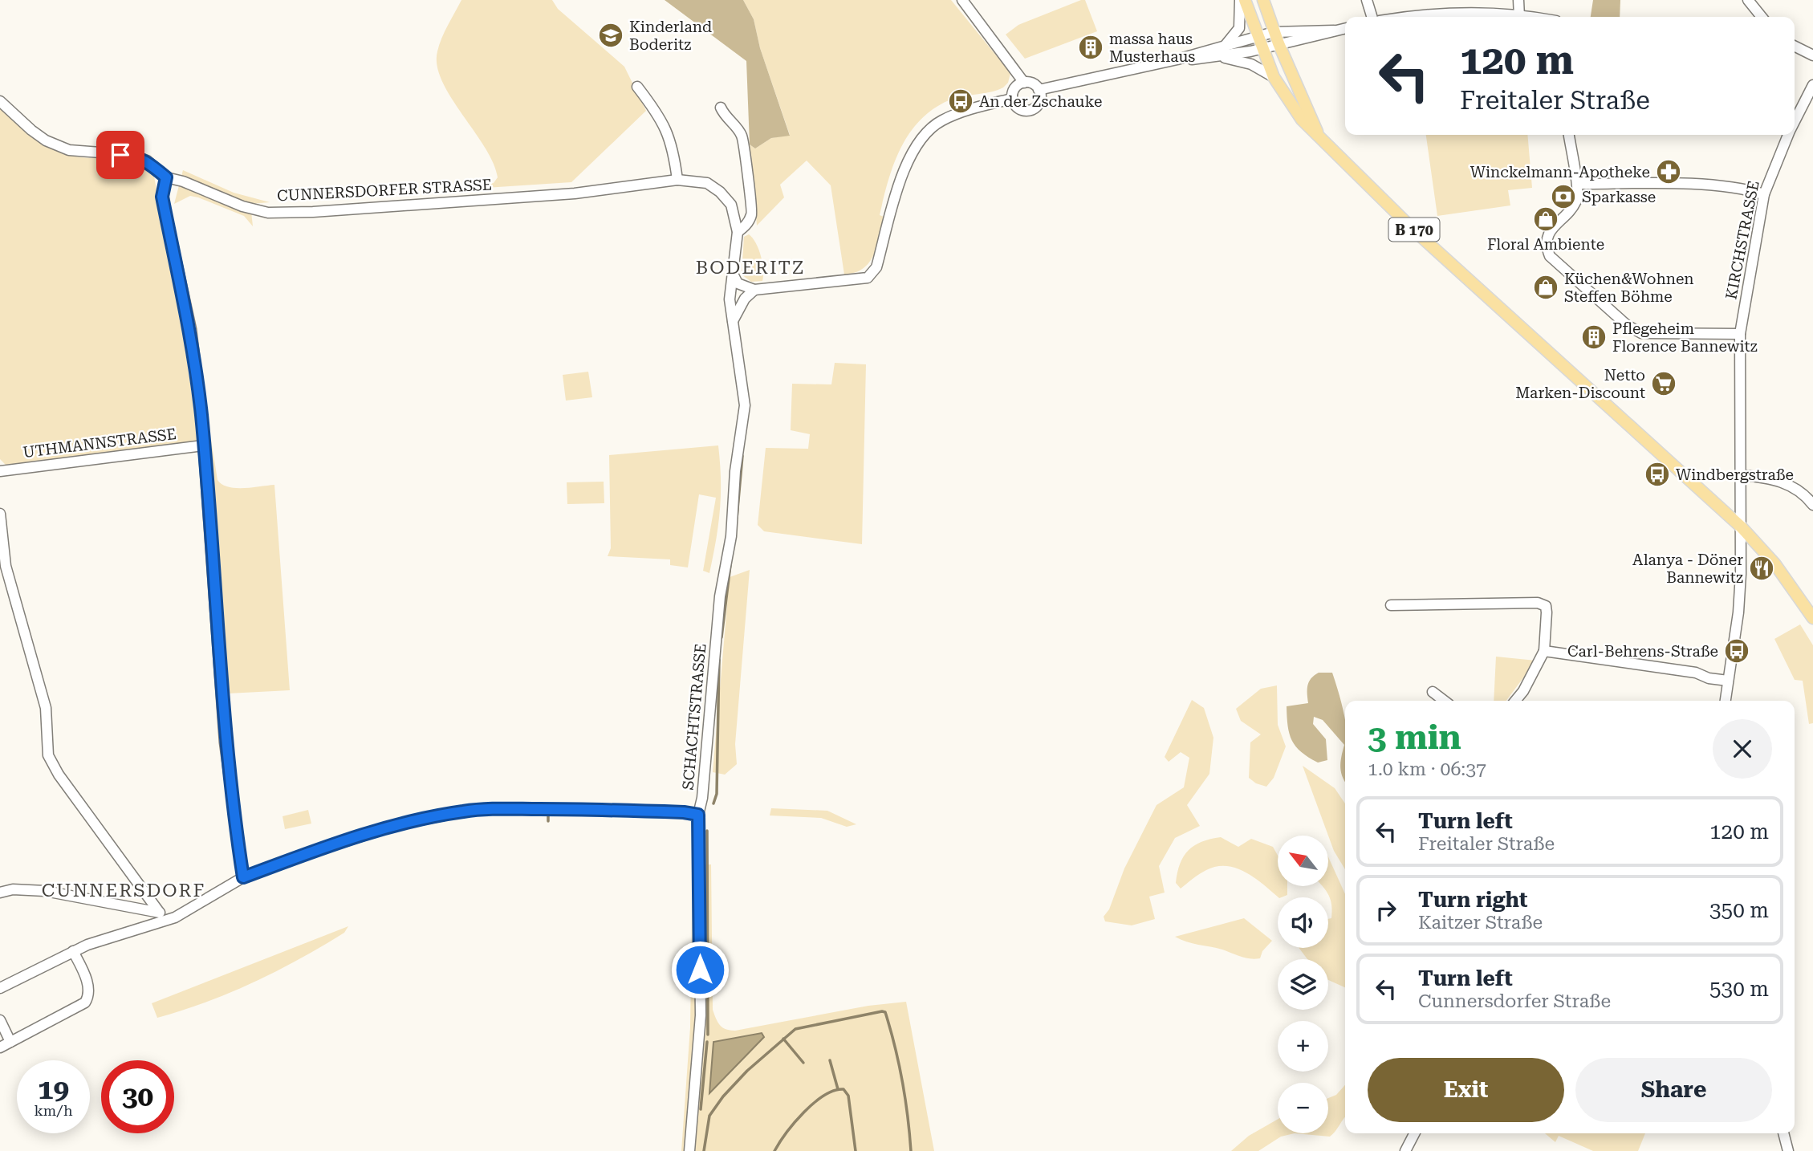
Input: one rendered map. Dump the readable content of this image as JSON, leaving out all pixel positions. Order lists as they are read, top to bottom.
{
  "streets": {
    "main road": ["B 170"],
    "street": [
      "CUNNERSDORFER STRASSE",
      "KIRCHSTRASSE",
      "UTHMANNSTRASSE",
      "SCHACHTSTRASSE"
    ]
  },
  "crossings": [
    ["CUNNERSDORFER STRASSE", "SCHACHTSTRASSE"],
    ["B 170", "KIRCHSTRASSE"]
  ],
  "districts": ["BODERITZ", "CUNNERSDORF"],
  "places": {
    "school or university": ["Kinderland Boderitz"],
    "building": ["massa haus Musterhaus", "Pflegeheim Florence Bannewitz"],
    "bus stop": ["An der Zschauke", "Windbergstraße", "Carl-Behrens-Straße"],
    "pharmacy": ["Winckelmann-Apotheke"],
    "bank": ["Sparkasse"],
    "shop": ["Floral Ambiente", "Küchen&Wohnen Steffen Böhme"],
    "supermarket": ["Netto Marken-Discount"],
    "restaurant": ["Alanya - Döner Bannewitz"]
  },
  "north": "top left",
  "page": {
    "turn": ["120 m", "Freitaler Straße"],
    "heading": ["3 min", "1.0 km · 06:37"],
    "list": [
      {
        "name": "Turn left",
        "note": "Freitaler Straße",
        "value": "120 m"
      },
      {
        "name": "Turn right",
        "note": "Kaitzer Straße",
        "value": "350 m"
      },
      {
        "name": "Turn left",
        "note": "Cunnersdorfer Straße",
        "value": "530 m"
      }
    ],
    "map_buttons": ["+", "−"],
    "buttons": ["Exit", "Share"],
    "speed": "19 km/h",
    "limit": "30"
  }
}
